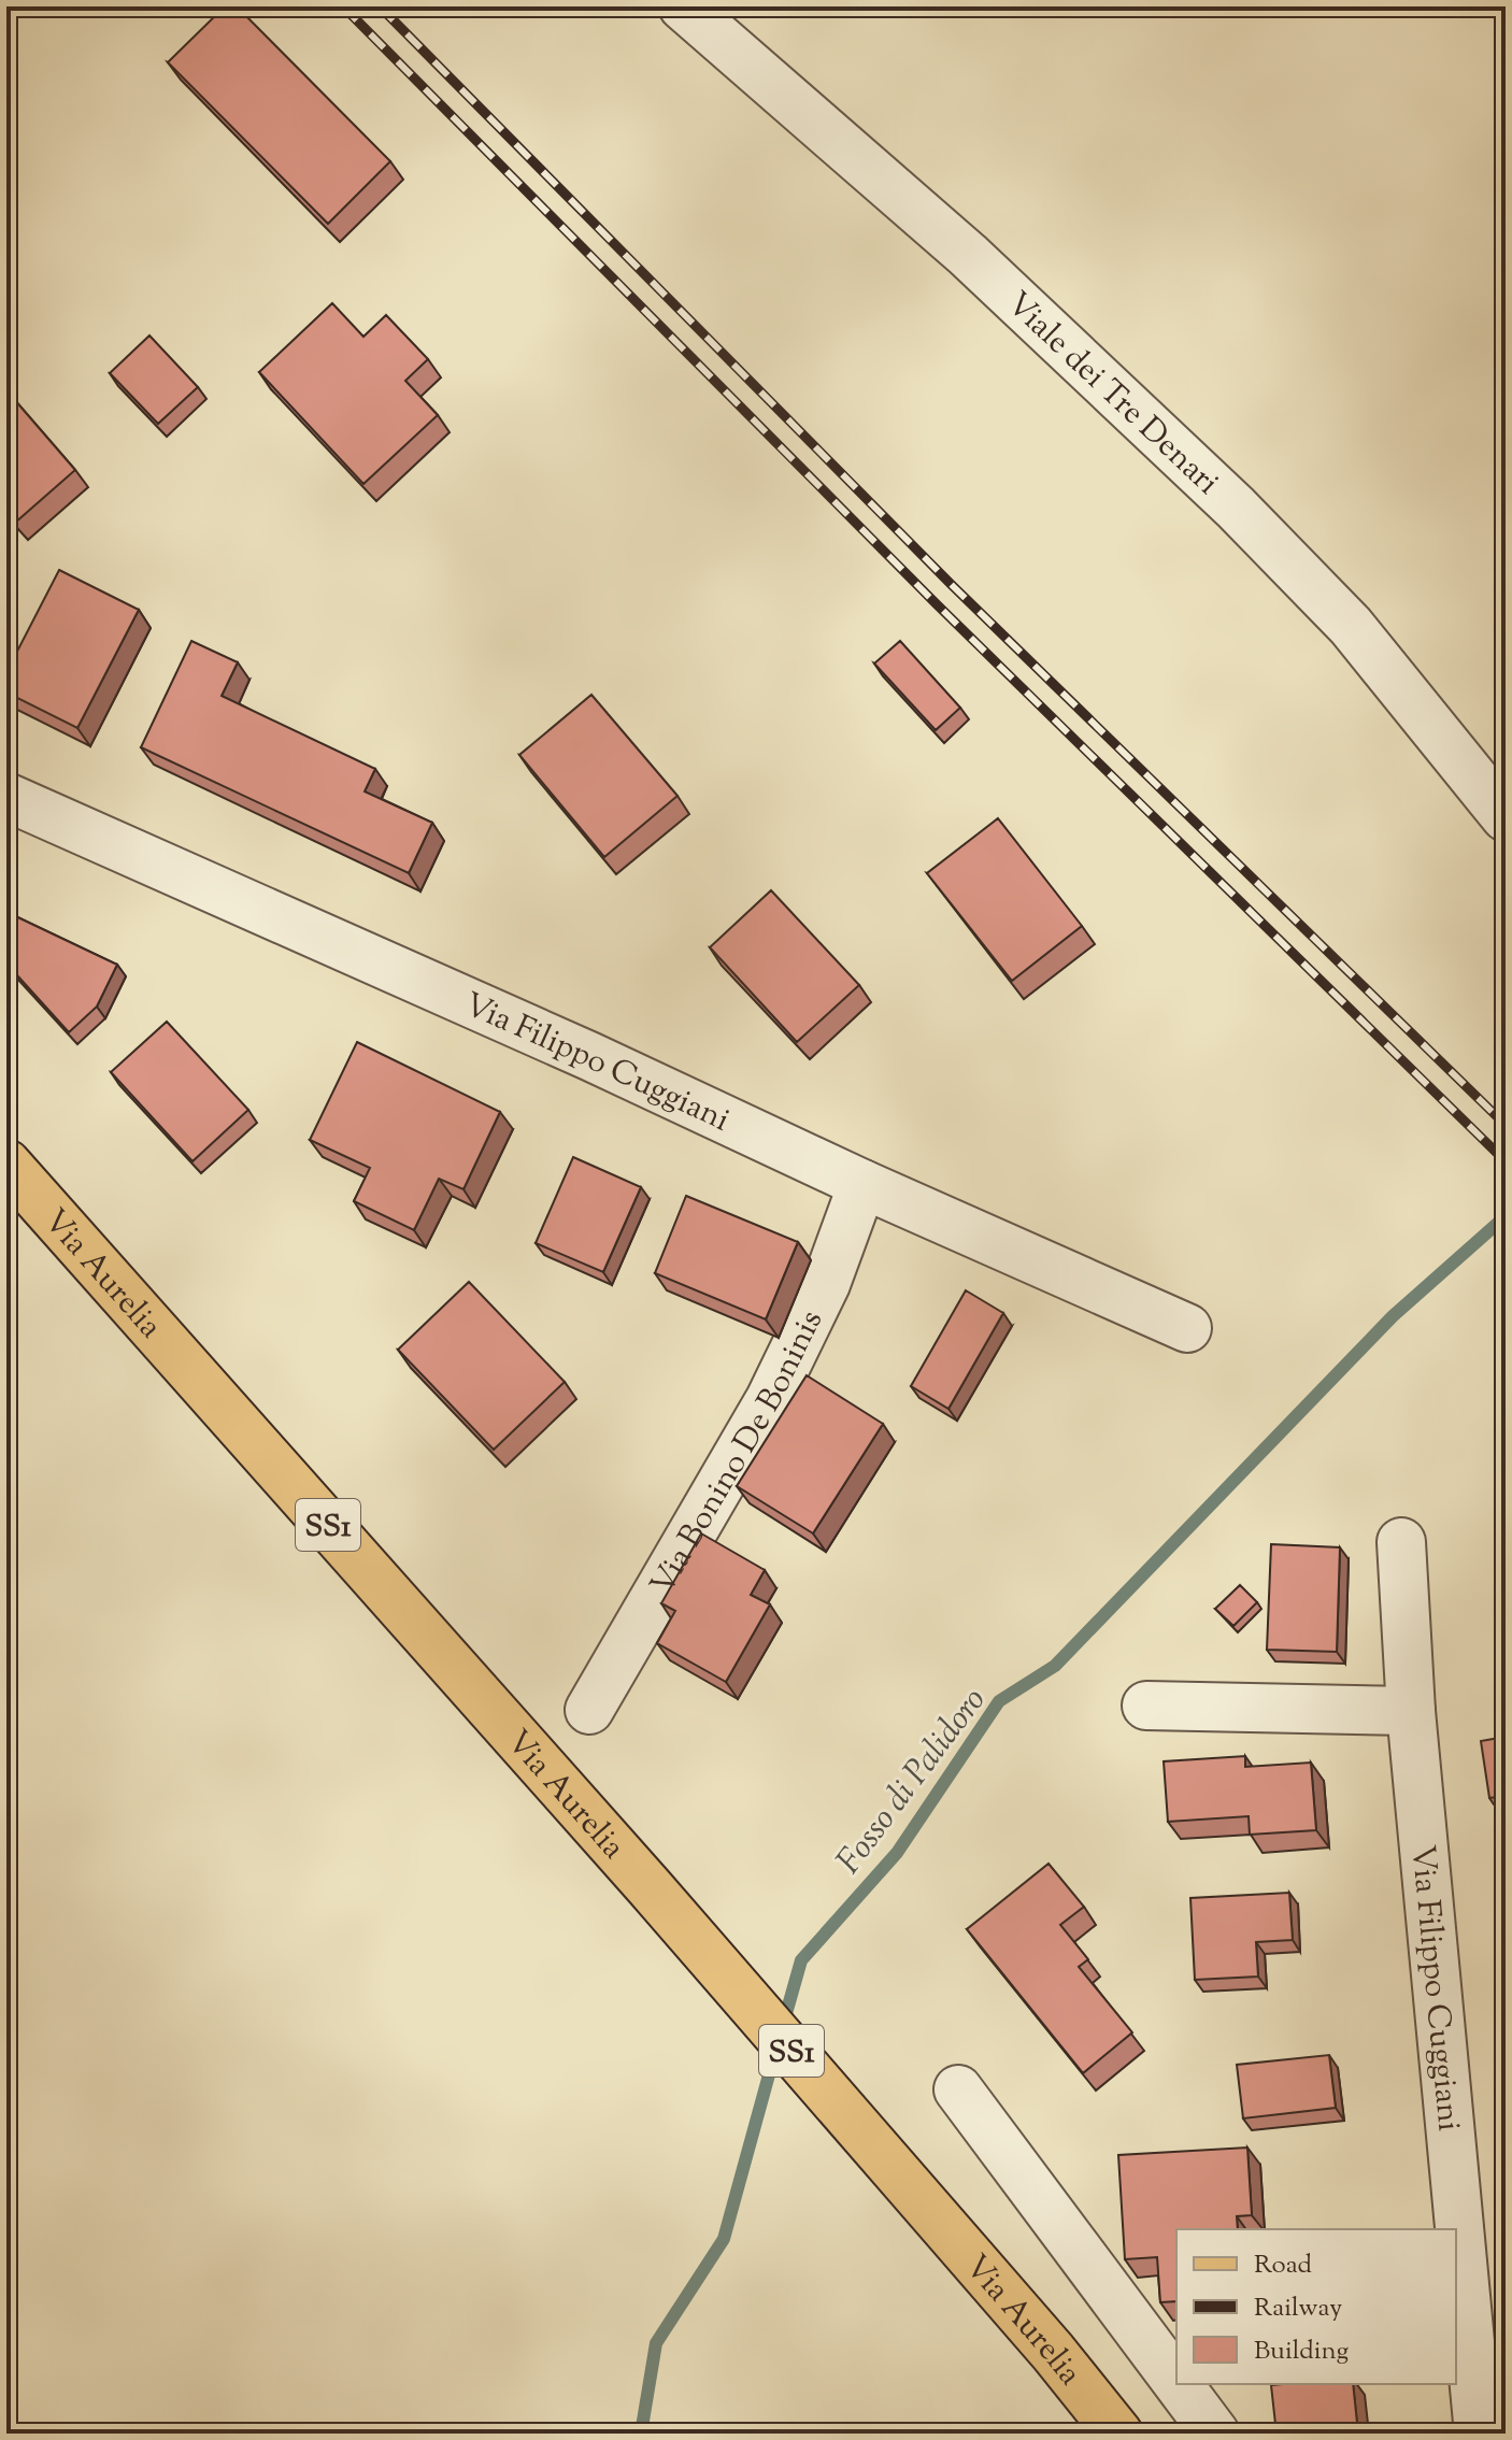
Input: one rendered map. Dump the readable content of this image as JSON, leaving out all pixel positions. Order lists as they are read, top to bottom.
{
  "streets": {
    "main road": ["Via Aurelia", "SS1"],
    "street": ["Viale dei Tre Denari", "Via Filippo Cuggiani", "Via Bonino De Boninis"]
  },
  "crossings": [
    ["Via Filippo Cuggiani", "Via Bonino De Boninis"]
  ],
  "water": ["Fosso di Palidoro"],
  "legend": ["Road", "Railway", "Building"]
}
